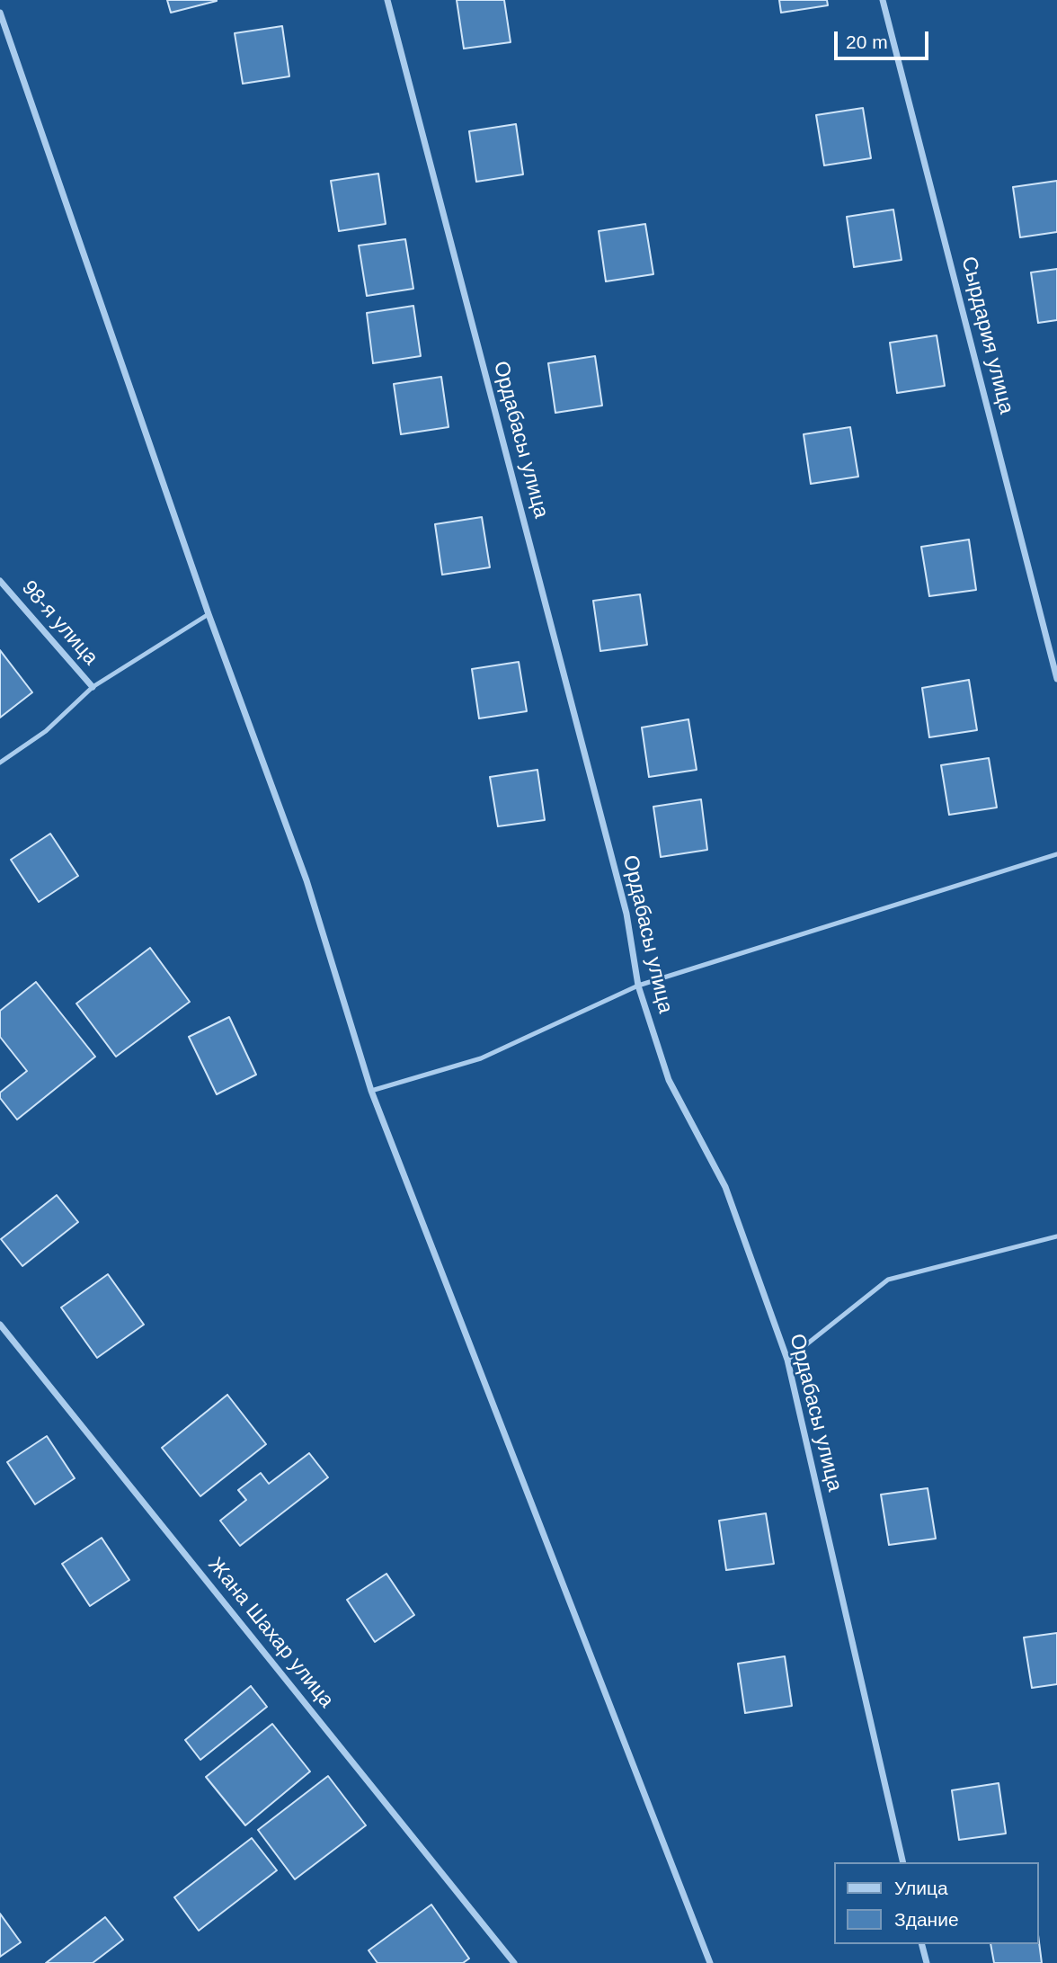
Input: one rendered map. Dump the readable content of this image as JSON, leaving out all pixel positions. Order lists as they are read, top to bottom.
{
  "streets": {
    "street": [
      "Сырдария улица",
      "Ордабасы улица",
      "98-я улица",
      "Жана Шахар улица"
    ]
  },
  "legend": ["Улица", "Здание"],
  "scale_bar": "20 m"
}
